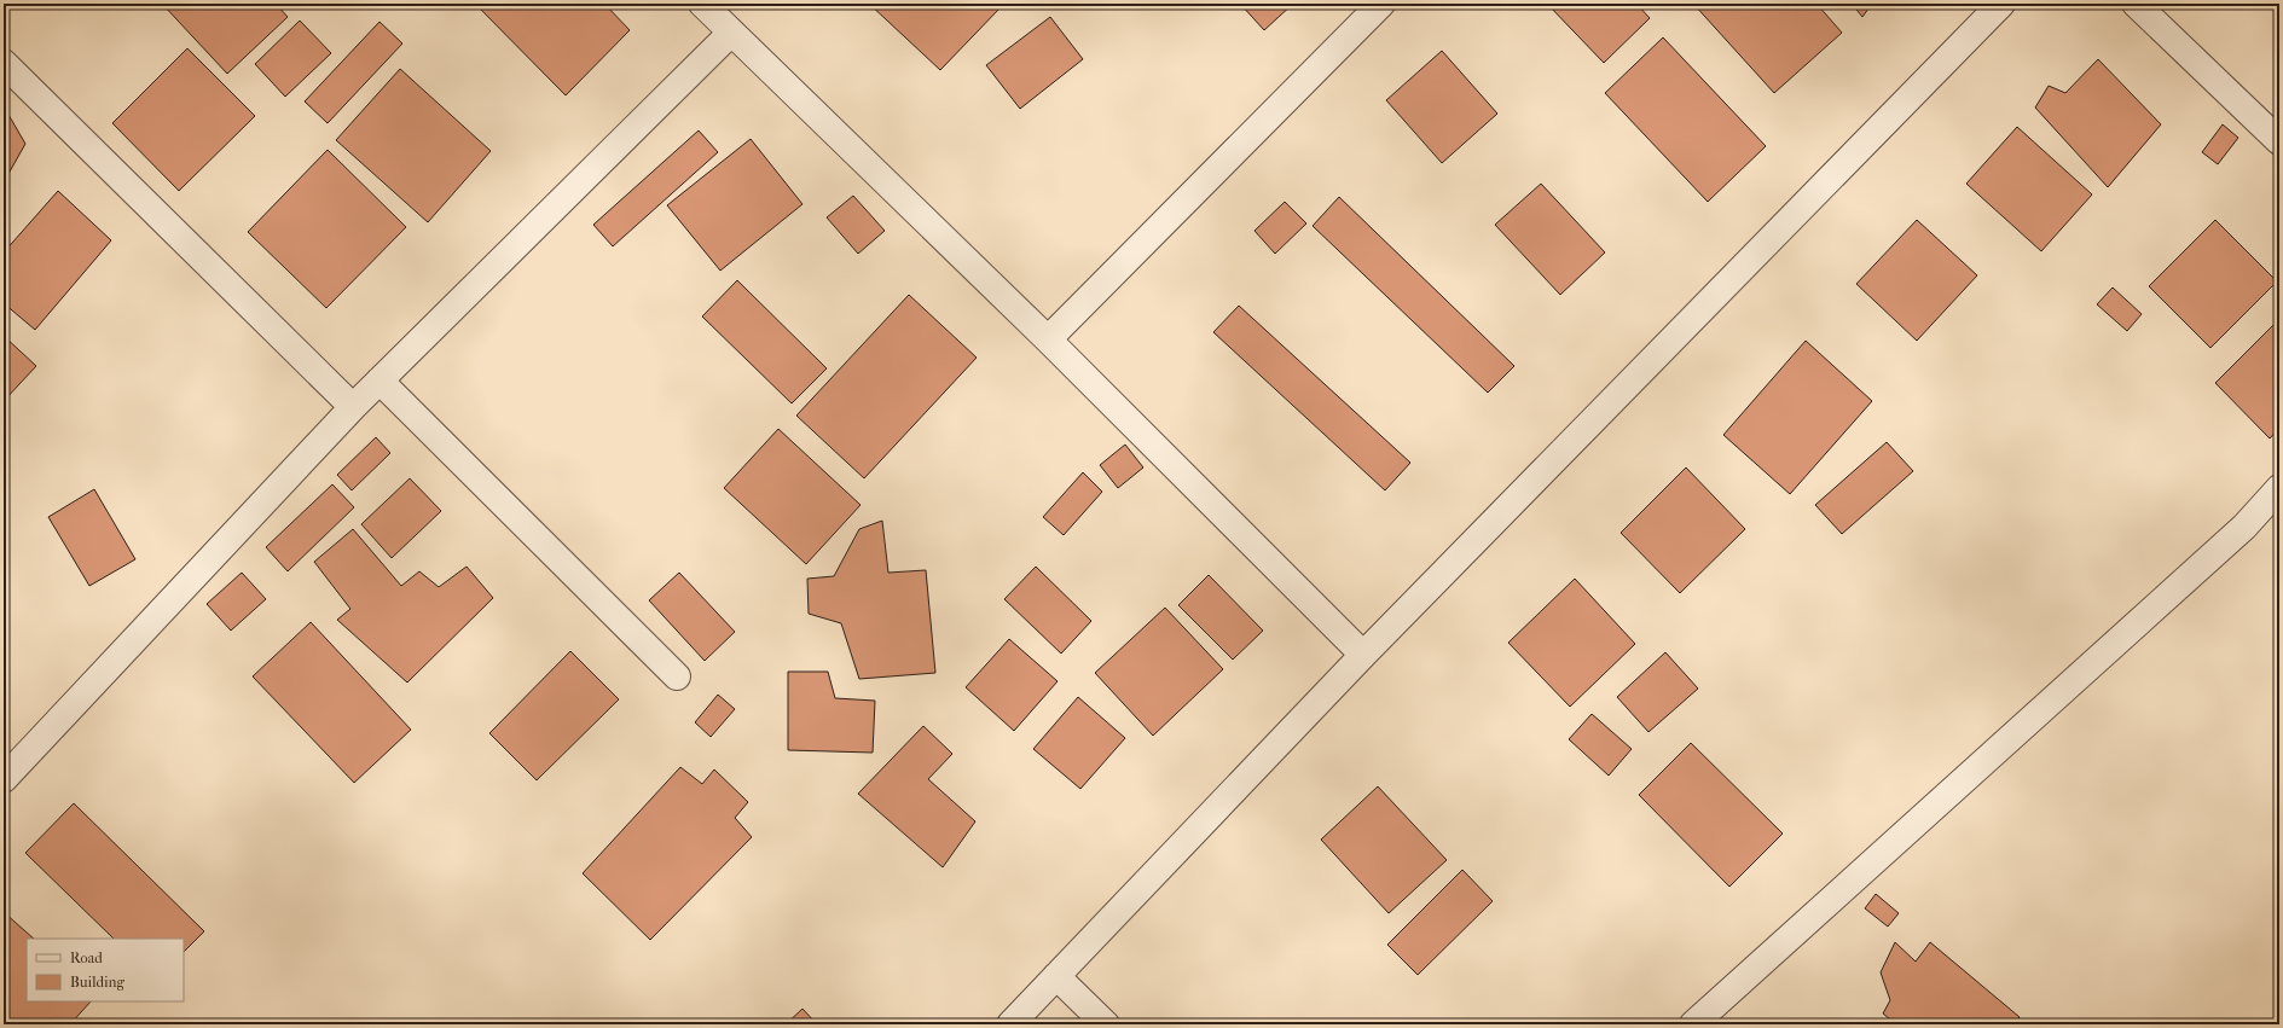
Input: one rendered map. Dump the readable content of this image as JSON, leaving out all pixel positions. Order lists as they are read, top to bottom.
{
  "legend": ["Road", "Building"]
}
